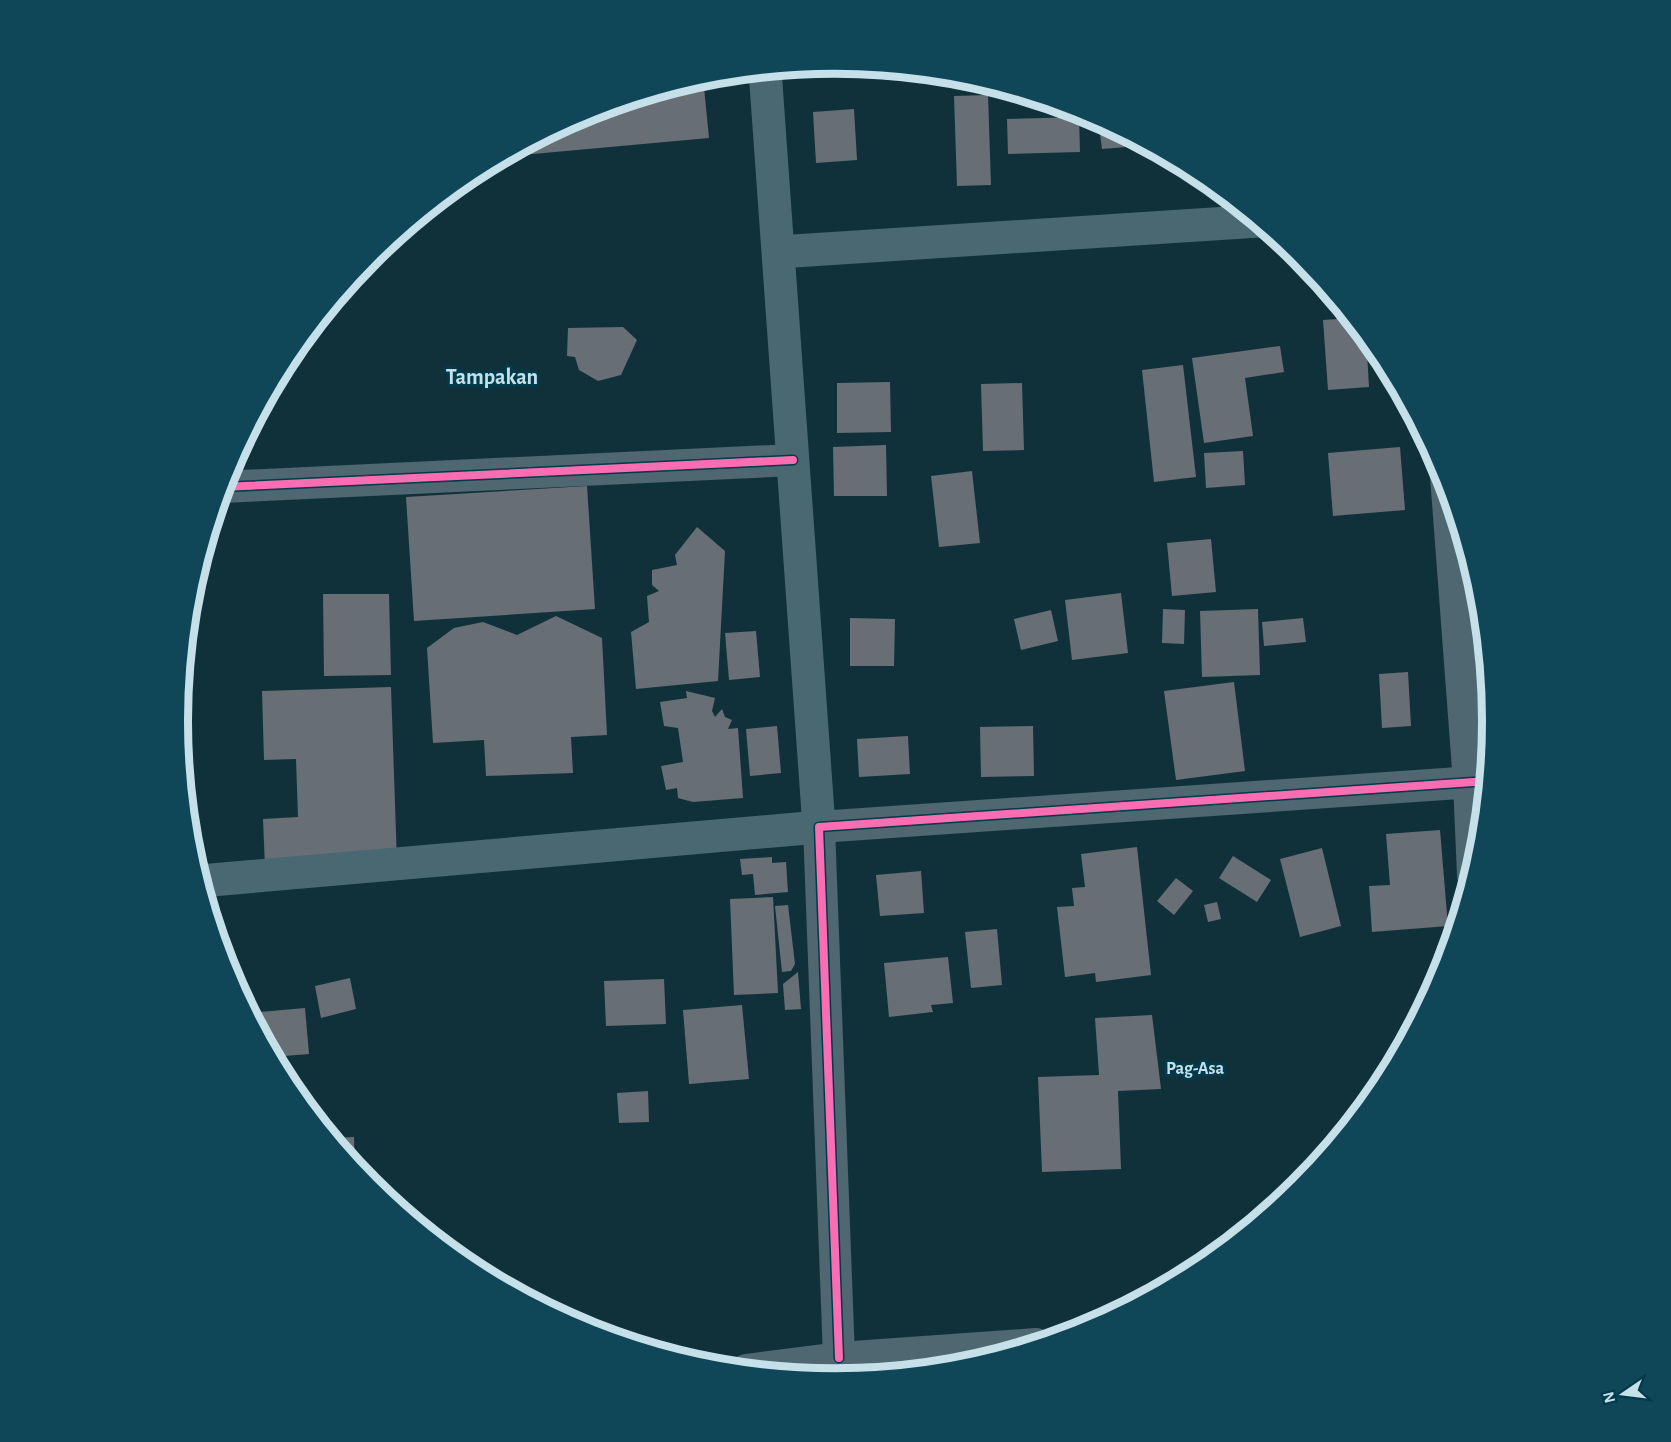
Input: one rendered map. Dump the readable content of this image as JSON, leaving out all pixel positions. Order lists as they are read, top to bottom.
{
  "districts": ["Tampakan", "Pag-Asa"],
  "north": "left"
}
